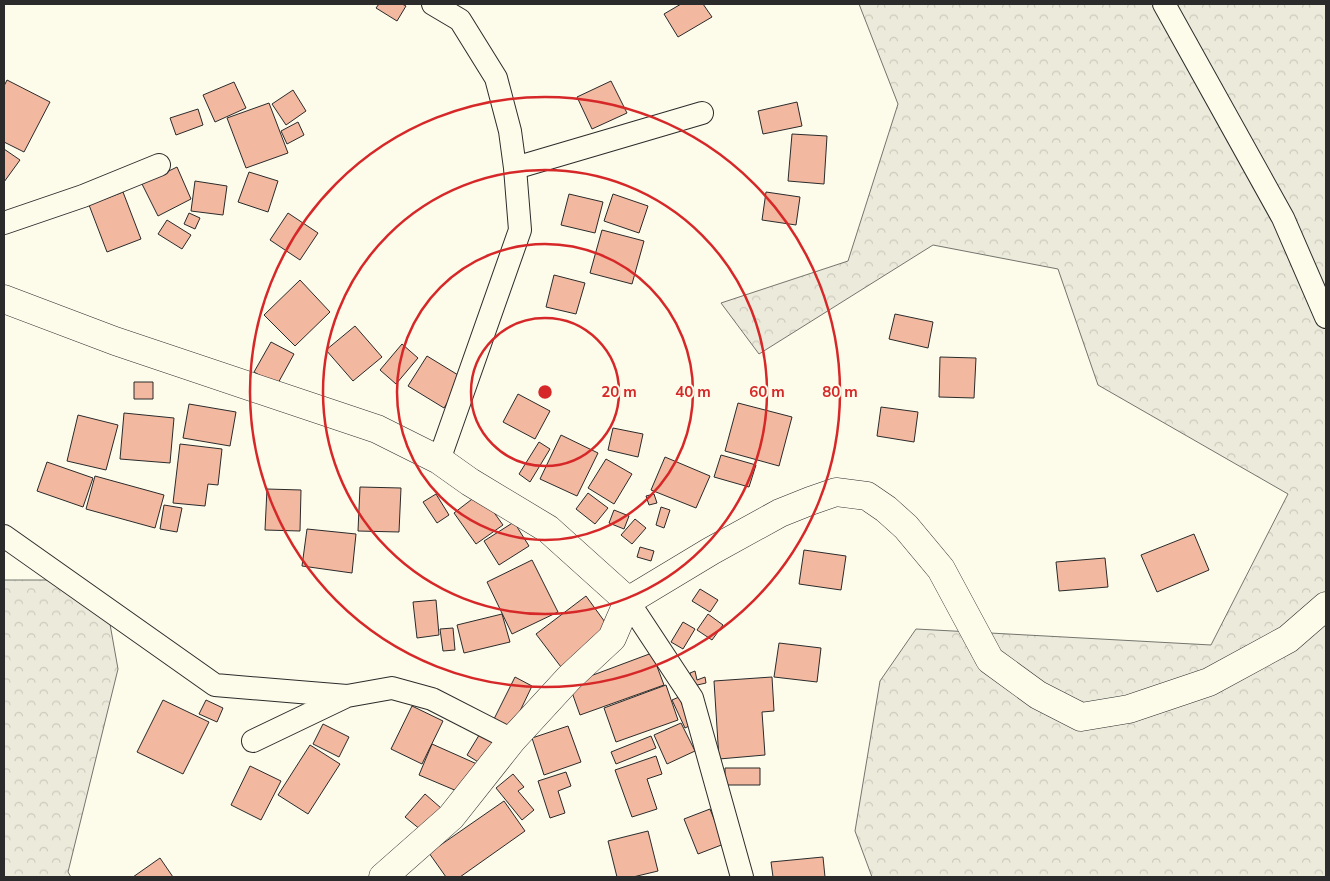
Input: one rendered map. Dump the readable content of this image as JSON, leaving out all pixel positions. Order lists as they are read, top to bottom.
{
  "rings": [
    "20 m",
    "40 m",
    "60 m",
    "80 m"
  ]
}
